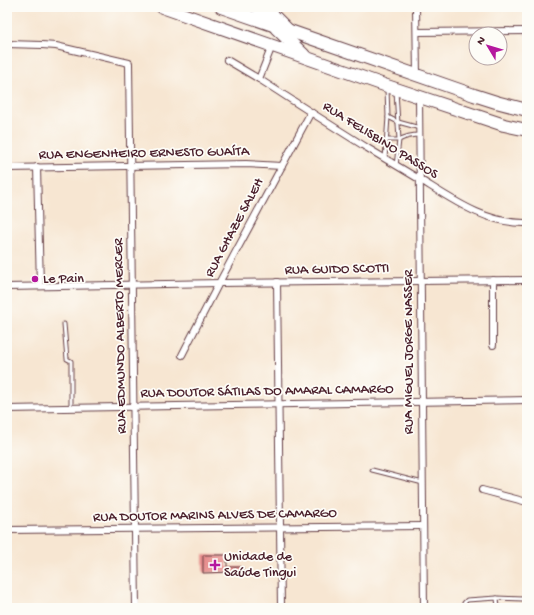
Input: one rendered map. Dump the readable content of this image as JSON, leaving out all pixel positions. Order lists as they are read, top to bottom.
{
  "streets": {
    "street": [
      "RUA FELISBINO PASSOS",
      "RUA ENGENHEIRO ERNESTO GUAÍTA",
      "RUA GHAZE SALEH",
      "RUA GUIDO SCOTTI",
      "RUA EDMUNDO ALBERTO MERCER",
      "RUA MIGUEL JORGE NASSER",
      "RUA DOUTOR SÁTILAS DO AMARAL CAMARGO",
      "RUA DOUTOR MARINS ALVES DE CAMARGO"
    ]
  },
  "crossings": [
    ["RUA FELISBINO PASSOS", "RUA GHAZE SALEH"],
    ["RUA FELISBINO PASSOS", "RUA MIGUEL JORGE NASSER"],
    ["RUA ENGENHEIRO ERNESTO GUAÍTA", "RUA GHAZE SALEH"],
    ["RUA ENGENHEIRO ERNESTO GUAÍTA", "RUA EDMUNDO ALBERTO MERCER"],
    ["RUA GHAZE SALEH", "RUA GUIDO SCOTTI"],
    ["RUA GUIDO SCOTTI", "RUA EDMUNDO ALBERTO MERCER"],
    ["RUA GUIDO SCOTTI", "RUA MIGUEL JORGE NASSER"],
    ["RUA EDMUNDO ALBERTO MERCER", "RUA DOUTOR SÁTILAS DO AMARAL CAMARGO"],
    ["RUA EDMUNDO ALBERTO MERCER", "RUA DOUTOR MARINS ALVES DE CAMARGO"],
    ["RUA MIGUEL JORGE NASSER", "RUA DOUTOR SÁTILAS DO AMARAL CAMARGO"],
    ["RUA MIGUEL JORGE NASSER", "RUA DOUTOR MARINS ALVES DE CAMARGO"]
  ],
  "places": {
    "other": ["Le Pain"],
    "health": ["Unidade de Saúde Tingui"]
  },
  "north": "top left"
}
